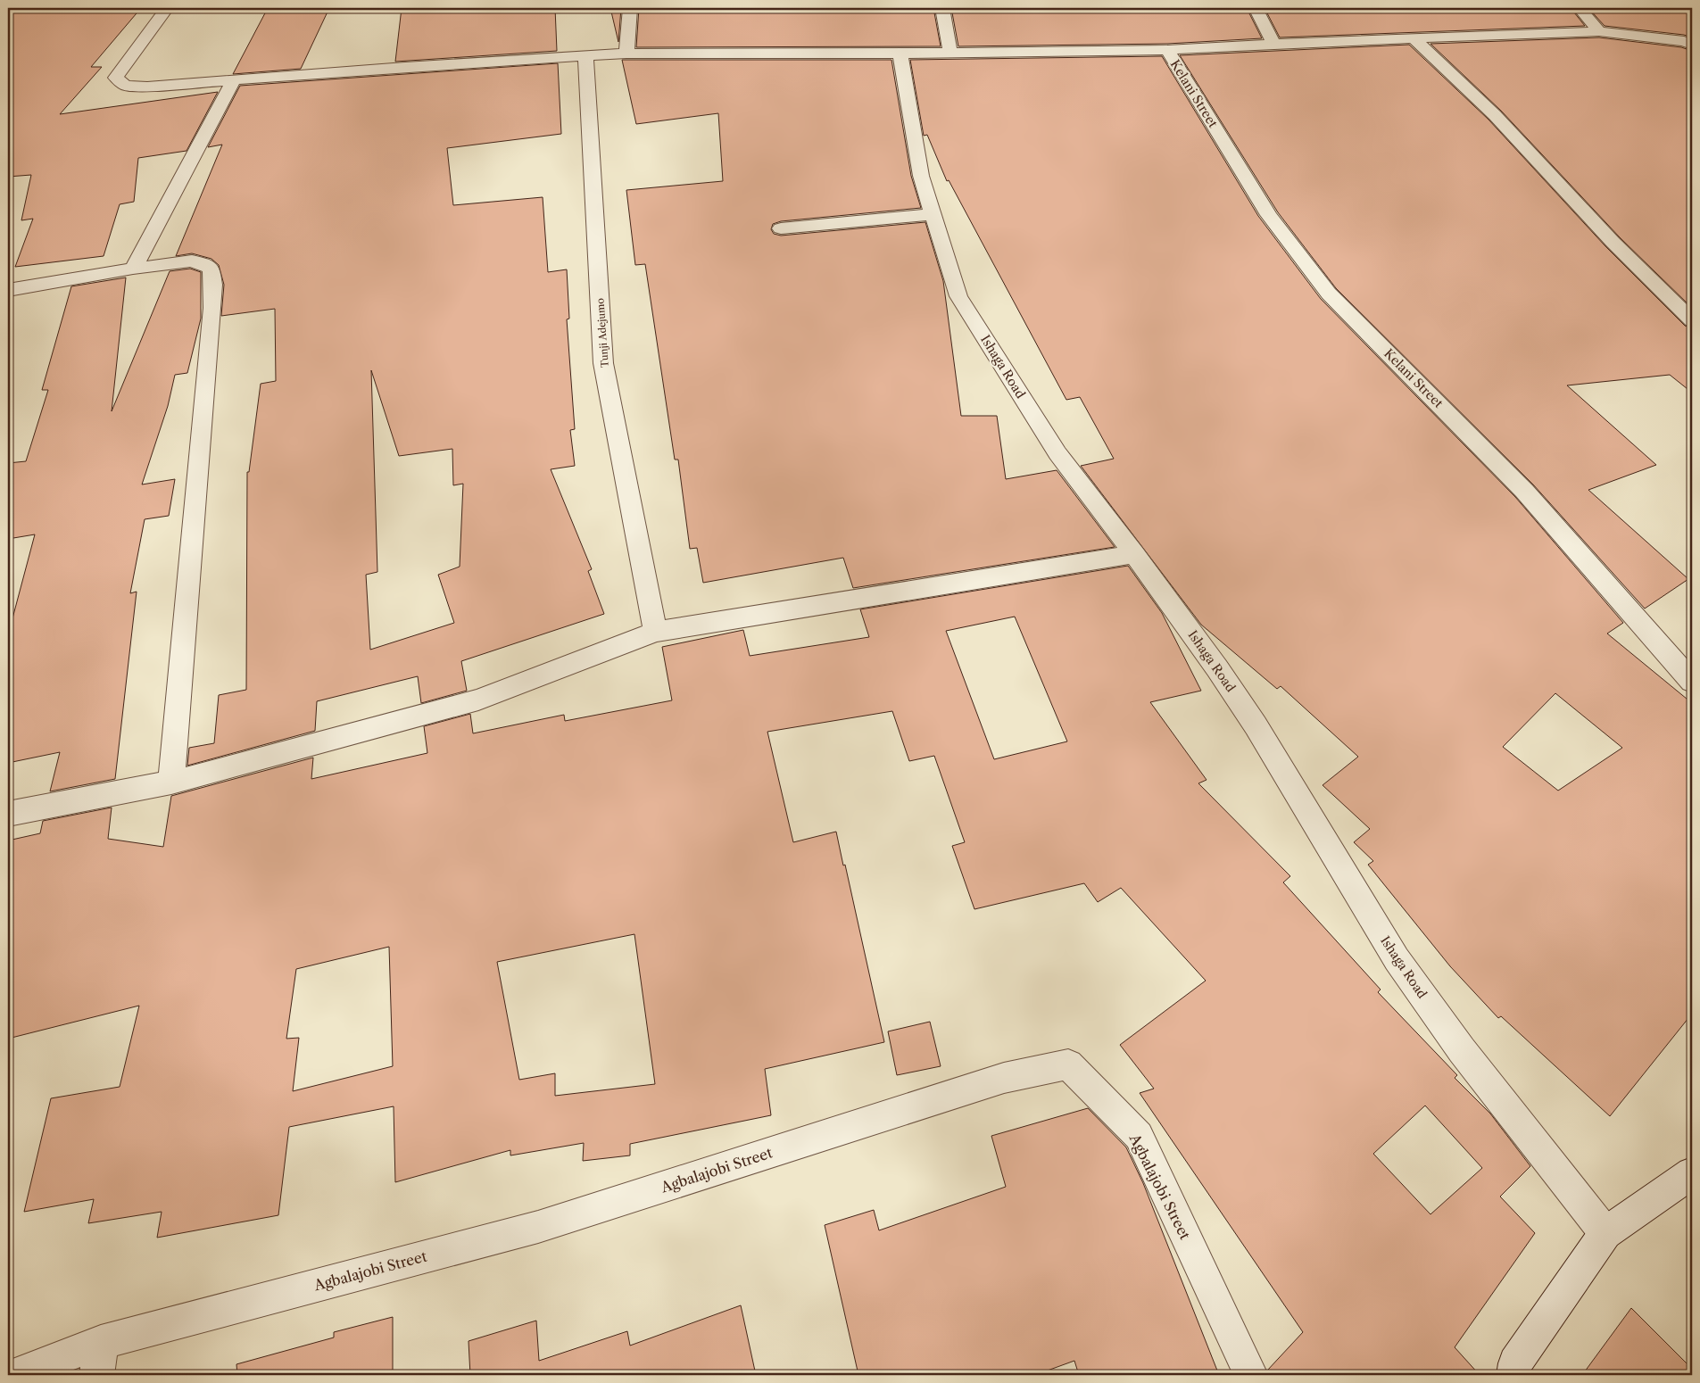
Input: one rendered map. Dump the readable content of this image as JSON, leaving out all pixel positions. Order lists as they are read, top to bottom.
{
  "streets": {
    "street": [
      "Kelani Street",
      "Tunji Adejumo",
      "Ishaga Road",
      "Agbalajobi Street"
    ]
  }
}
